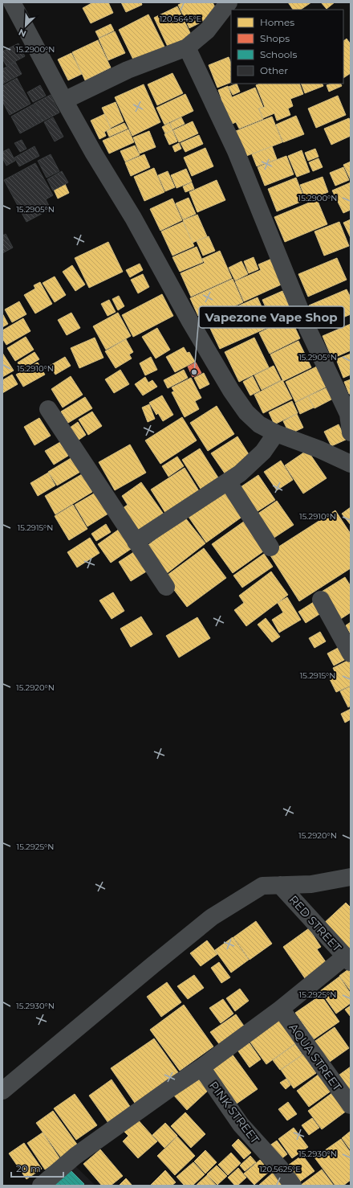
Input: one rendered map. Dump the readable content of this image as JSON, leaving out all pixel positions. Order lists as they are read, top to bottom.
{
  "streets": {
    "street": ["RED STREET", "AQUA STREET", "PINK STREET"]
  },
  "places": ["Vapezone Vape Shop"],
  "legend": [
    "Homes",
    "Shops",
    "Schools",
    "Other"
  ],
  "scale_bar": "20 m",
  "north": "bottom left",
  "coordinates": [
    "120.5645°E",
    "15.2900°N",
    "15.2905°N",
    "15.2910°N",
    "15.2915°N",
    "15.2920°N",
    "15.2925°N",
    "15.2930°N",
    "120.5625°E"
  ]
}
